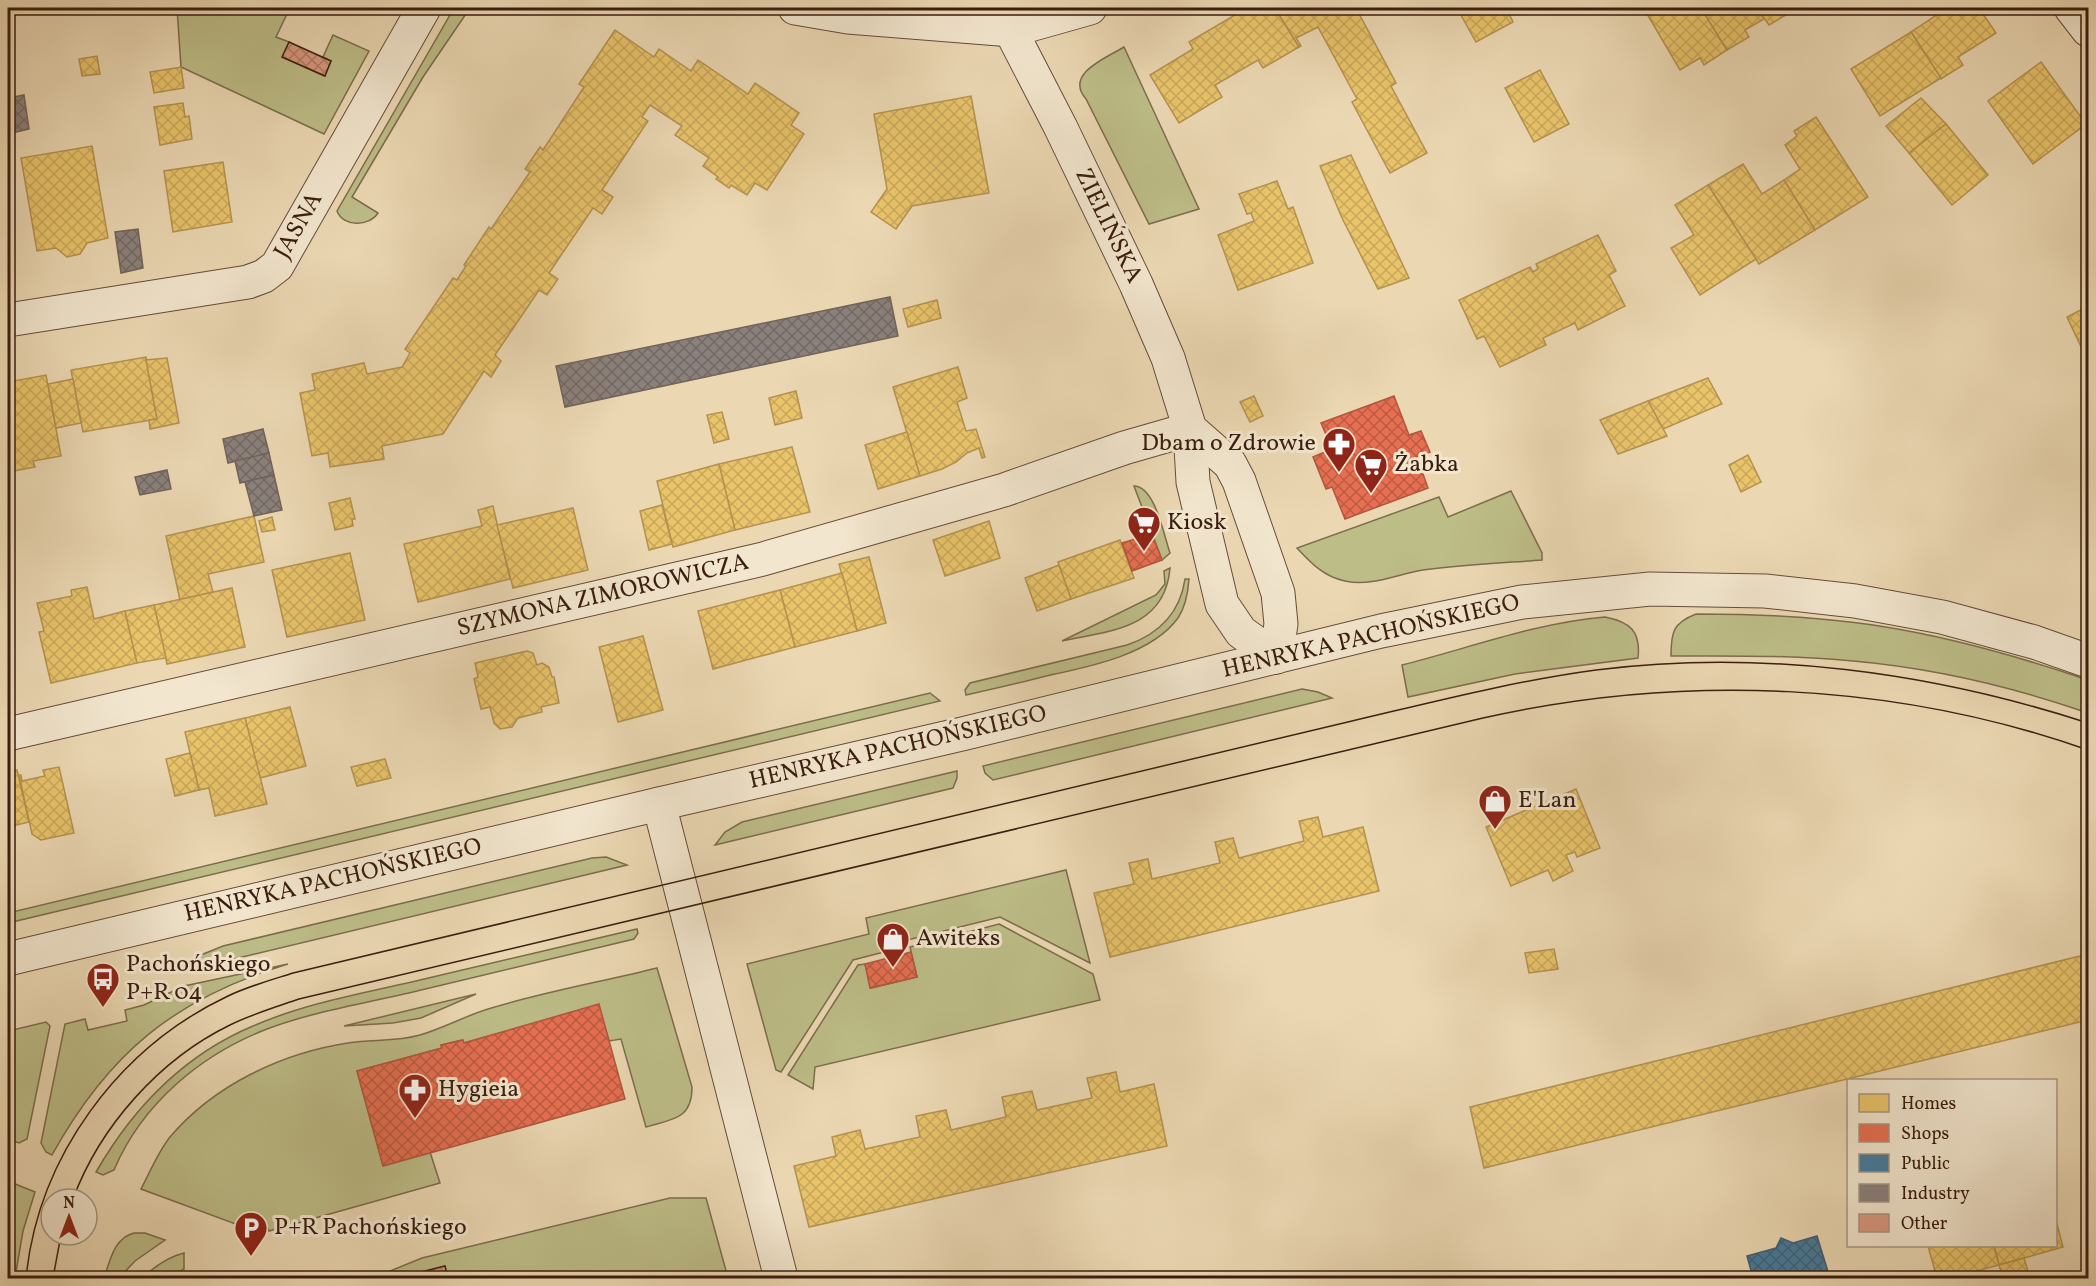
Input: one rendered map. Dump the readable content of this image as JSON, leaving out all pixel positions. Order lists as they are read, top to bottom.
{
  "streets": {
    "street": [
      "JASNA",
      "ZIELIŃSKA",
      "SZYMONA ZIMOROWICZA",
      "HENRYKA PACHOŃSKIEGO"
    ]
  },
  "crossings": [
    ["ZIELIŃSKA", "SZYMONA ZIMOROWICZA"],
    ["ZIELIŃSKA", "HENRYKA PACHOŃSKIEGO"]
  ],
  "places": {
    "pharmacy": ["Dbam o Zdrowie", "Hygieia"],
    "supermarket": ["Żabka", "Kiosk"],
    "shop": ["E'Lan", "Awiteks"],
    "bus stop": ["Pachońskiego P+R 04"],
    "parking": ["P+R Pachońskiego"]
  },
  "legend": [
    "Homes",
    "Shops",
    "Public",
    "Industry",
    "Other"
  ],
  "north": "top"
}
